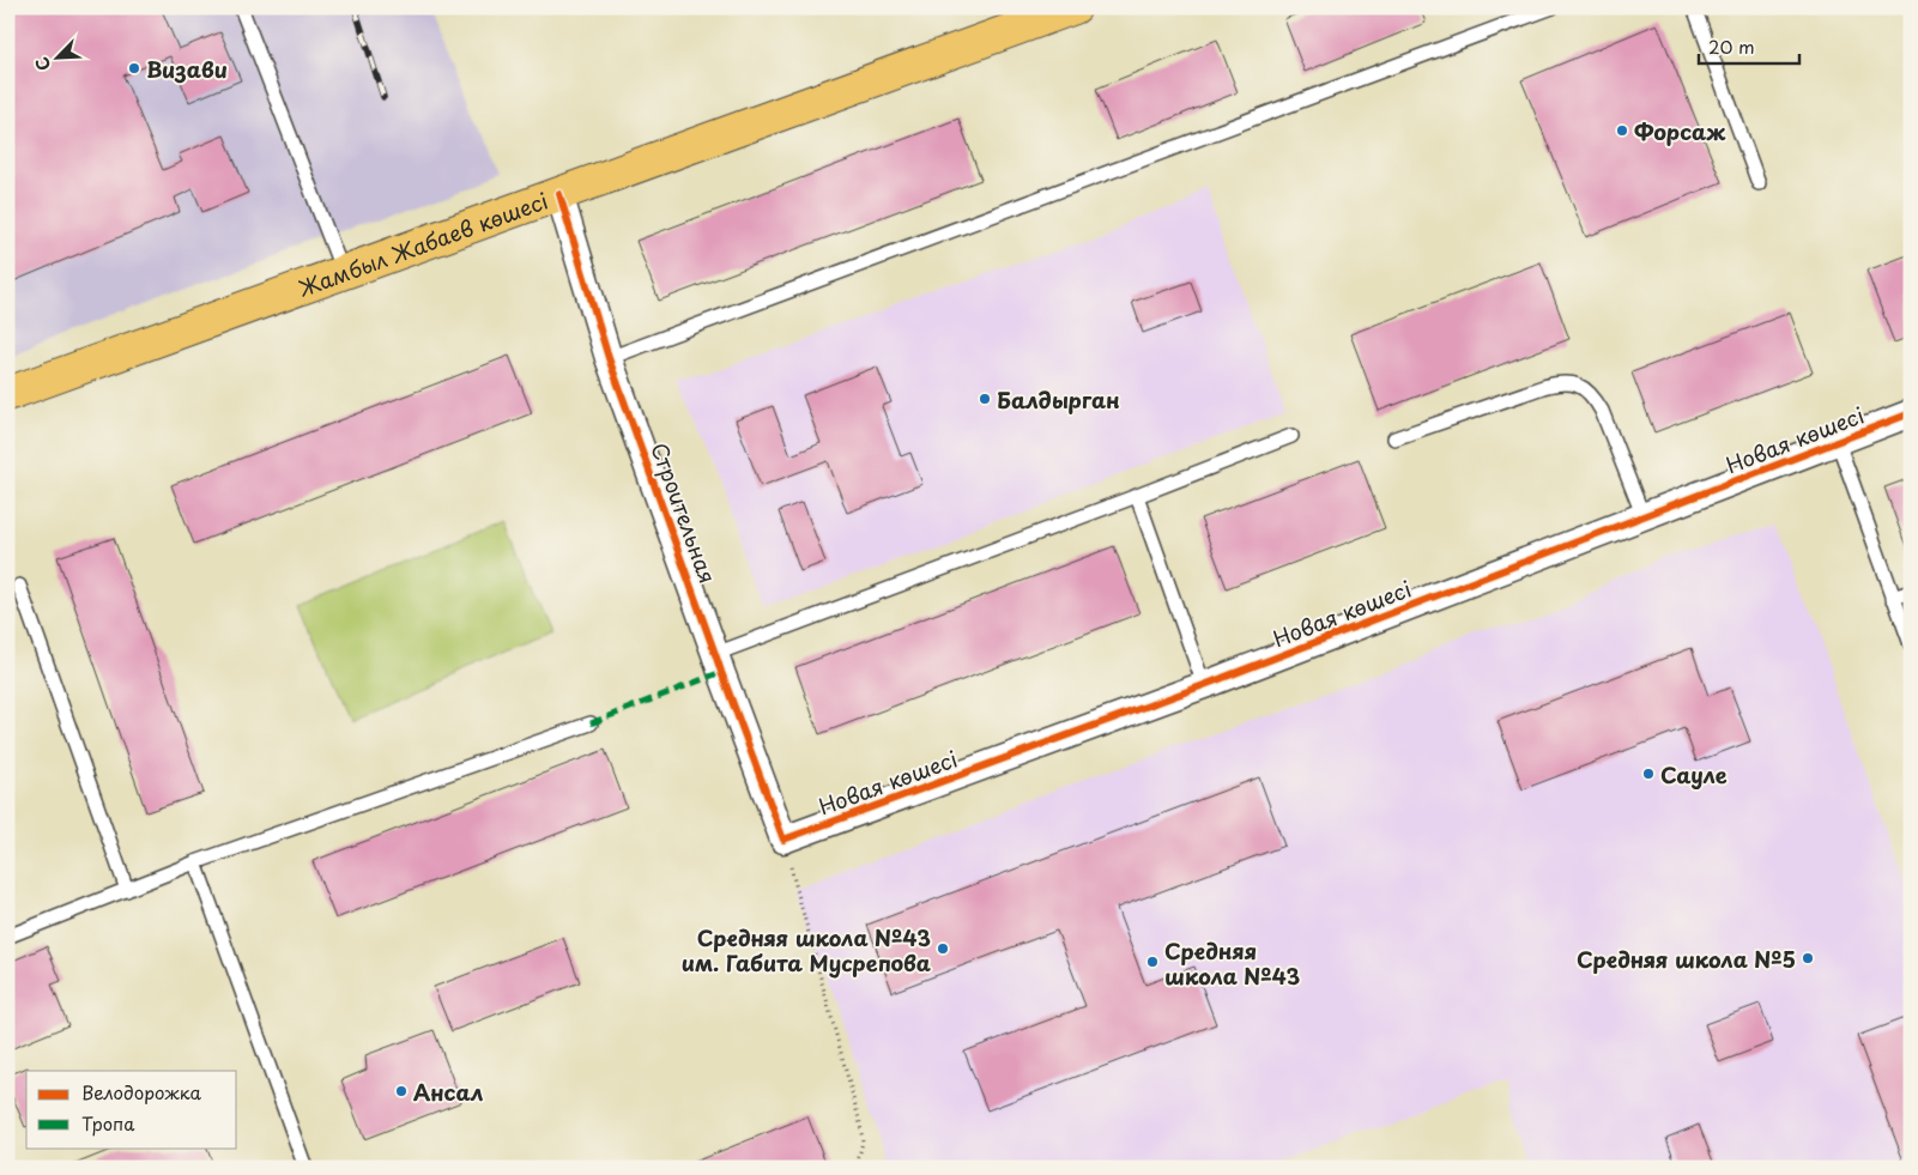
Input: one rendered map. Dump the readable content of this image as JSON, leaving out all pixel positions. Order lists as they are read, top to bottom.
{
  "streets": {
    "main road": ["Жамбыл Жабаев көшесі"],
    "street": ["Новая көшесі", "Строительная"]
  },
  "crossings": [
    ["Жамбыл Жабаев көшесі", "Строительная"],
    ["Новая көшесі", "Строительная"]
  ],
  "places": [
    "Визави",
    "Форсаж",
    "Балдырган",
    "Сауле",
    "Средняя школа №43 им. Габита Мусрепова",
    "Средняя школа №5",
    "Средняя школа №43",
    "Ансал"
  ],
  "legend": ["Велодорожка", "Тропа"],
  "scale_bar": "20 m",
  "north": "bottom left"
}
